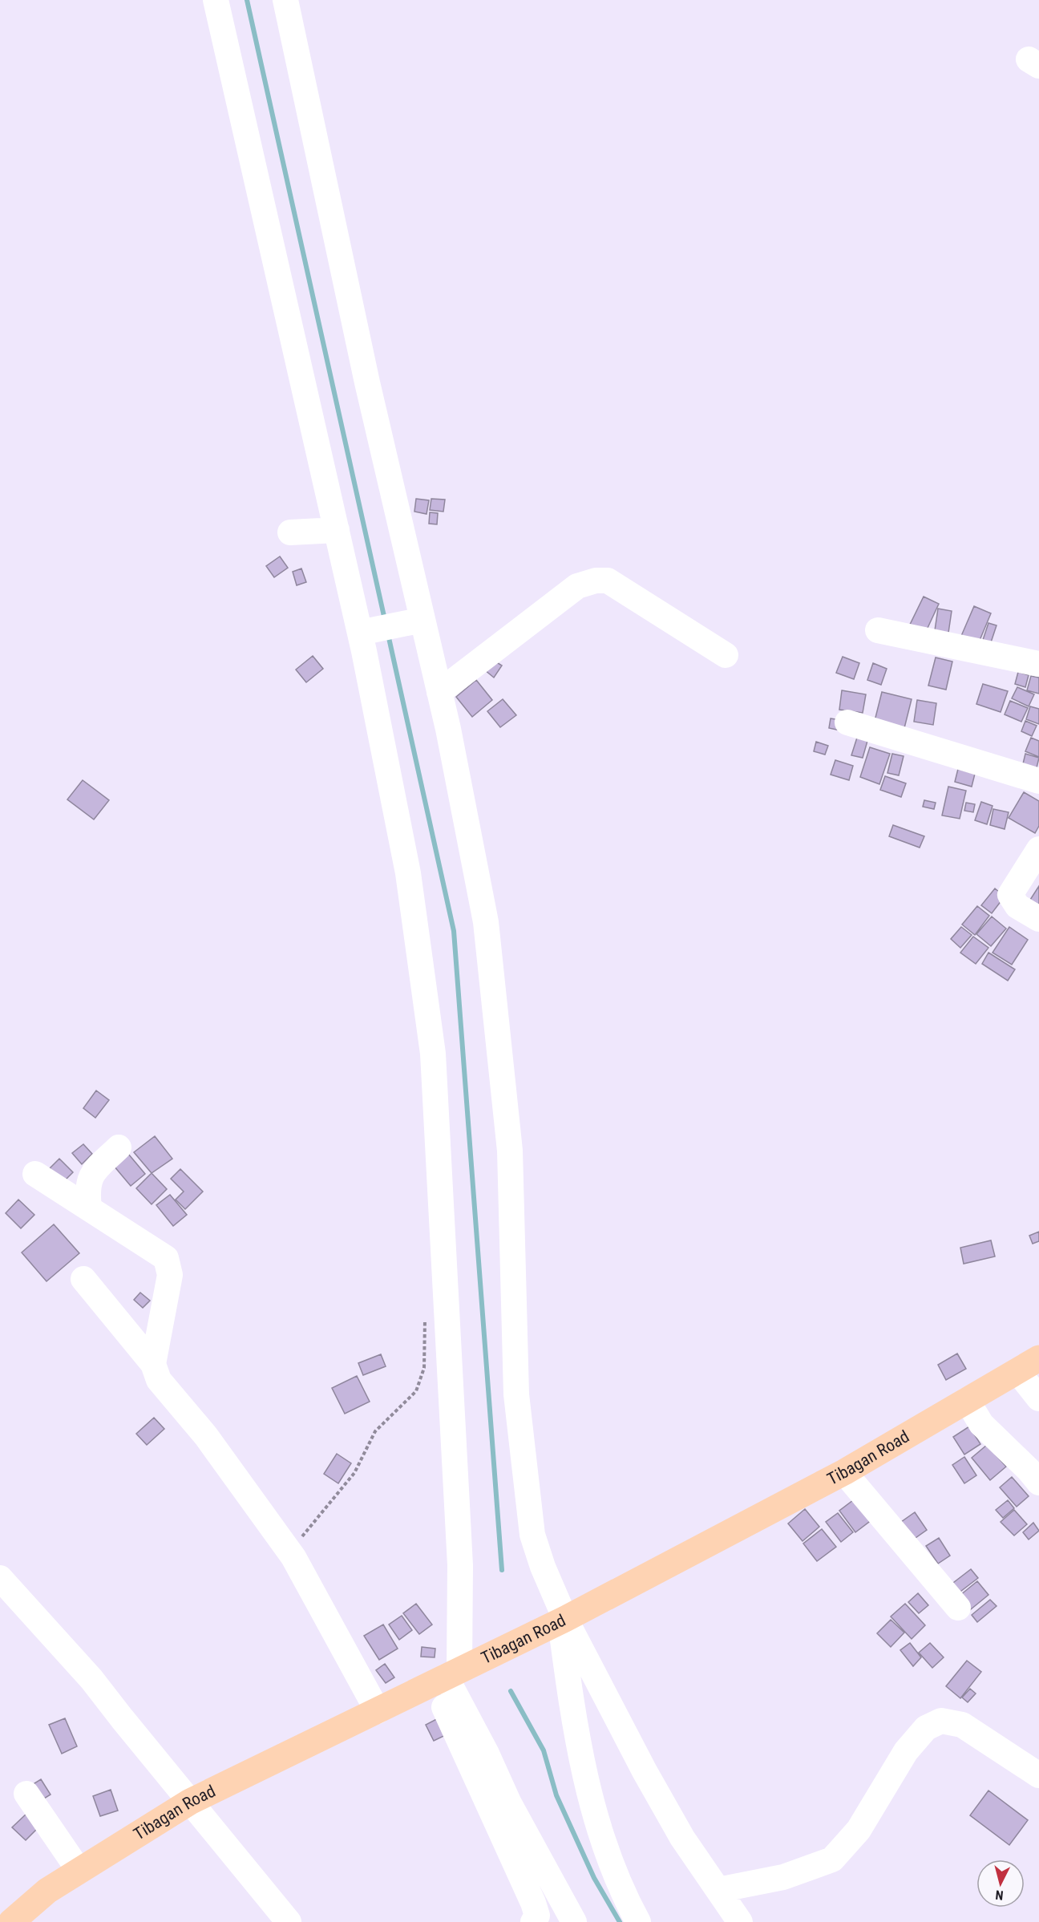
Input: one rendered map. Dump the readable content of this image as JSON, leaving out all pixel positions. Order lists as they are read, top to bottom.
{
  "streets": {
    "main road": ["Tibagan Road"]
  },
  "north": "bottom"
}
